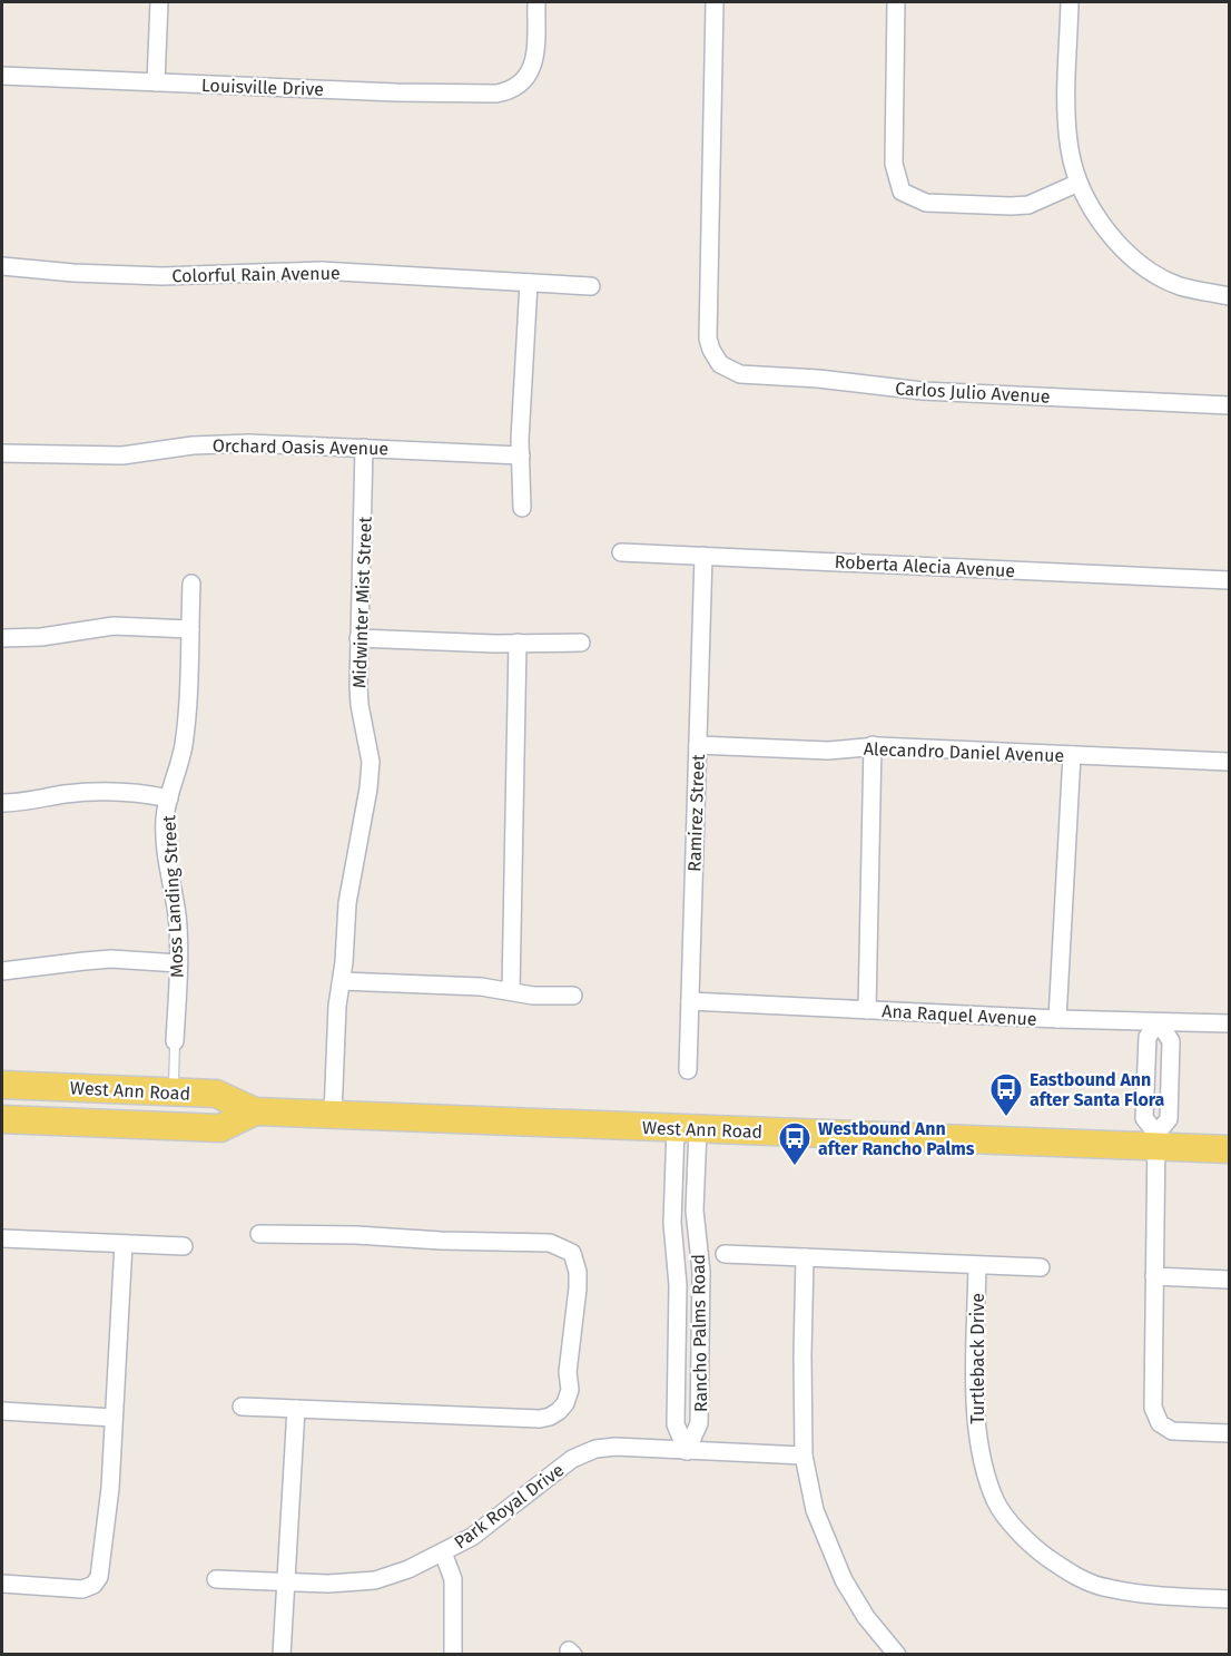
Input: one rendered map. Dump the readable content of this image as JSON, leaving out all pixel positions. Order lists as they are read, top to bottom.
{
  "streets": {
    "main road": ["West Ann Road"],
    "street": [
      "Louisville Drive",
      "Colorful Rain Avenue",
      "Carlos Julio Avenue",
      "Orchard Oasis Avenue",
      "Roberta Alecia Avenue",
      "Midwinter Mist Street",
      "Alecandro Daniel Avenue",
      "Ramirez Street",
      "Moss Landing Street",
      "Ana Raquel Avenue",
      "Rancho Palms Road",
      "Turtleback Drive",
      "Park Royal Drive"
    ]
  },
  "crossings": [
    ["Orchard Oasis Avenue", "Midwinter Mist Street"],
    ["Roberta Alecia Avenue", "Ramirez Street"],
    ["Midwinter Mist Street", "West Ann Road"],
    ["Alecandro Daniel Avenue", "Ramirez Street"],
    ["Ramirez Street", "Ana Raquel Avenue"],
    ["Moss Landing Street", "West Ann Road"],
    ["West Ann Road", "Rancho Palms Road"],
    ["Rancho Palms Road", "Park Royal Drive"]
  ],
  "places": {
    "bus stop": ["Eastbound Ann after Santa Flora", "Westbound Ann after Rancho Palms"]
  }
}
